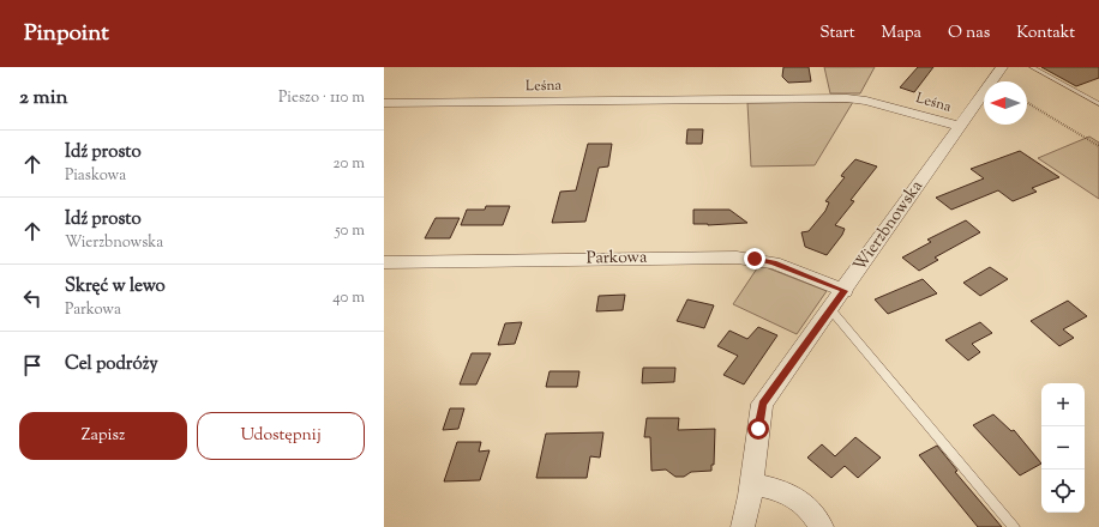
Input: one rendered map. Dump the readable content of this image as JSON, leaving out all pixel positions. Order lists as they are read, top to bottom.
{
  "streets": {
    "street": ["Leśna", "Wierzbnowska", "Parkowa"]
  },
  "crossings": [
    ["Leśna", "Wierzbnowska"],
    ["Wierzbnowska", "Parkowa"]
  ],
  "north": "left",
  "page": {
    "header": "Pinpoint",
    "nav": [
      "Start",
      "Mapa",
      "O nas",
      "Kontakt"
    ],
    "heading": ["2 min", "Pieszo · 110 m"],
    "list": [
      ["Idź prosto", "Piaskowa", "20 m"],
      ["Idź prosto", "Wierzbnowska", "50 m"],
      ["Skręć w lewo", "Parkowa", "40 m"],
      "Cel podróży"
    ],
    "map_buttons": ["+", "−"],
    "buttons": ["Zapisz", "Udostępnij"]
  }
}
